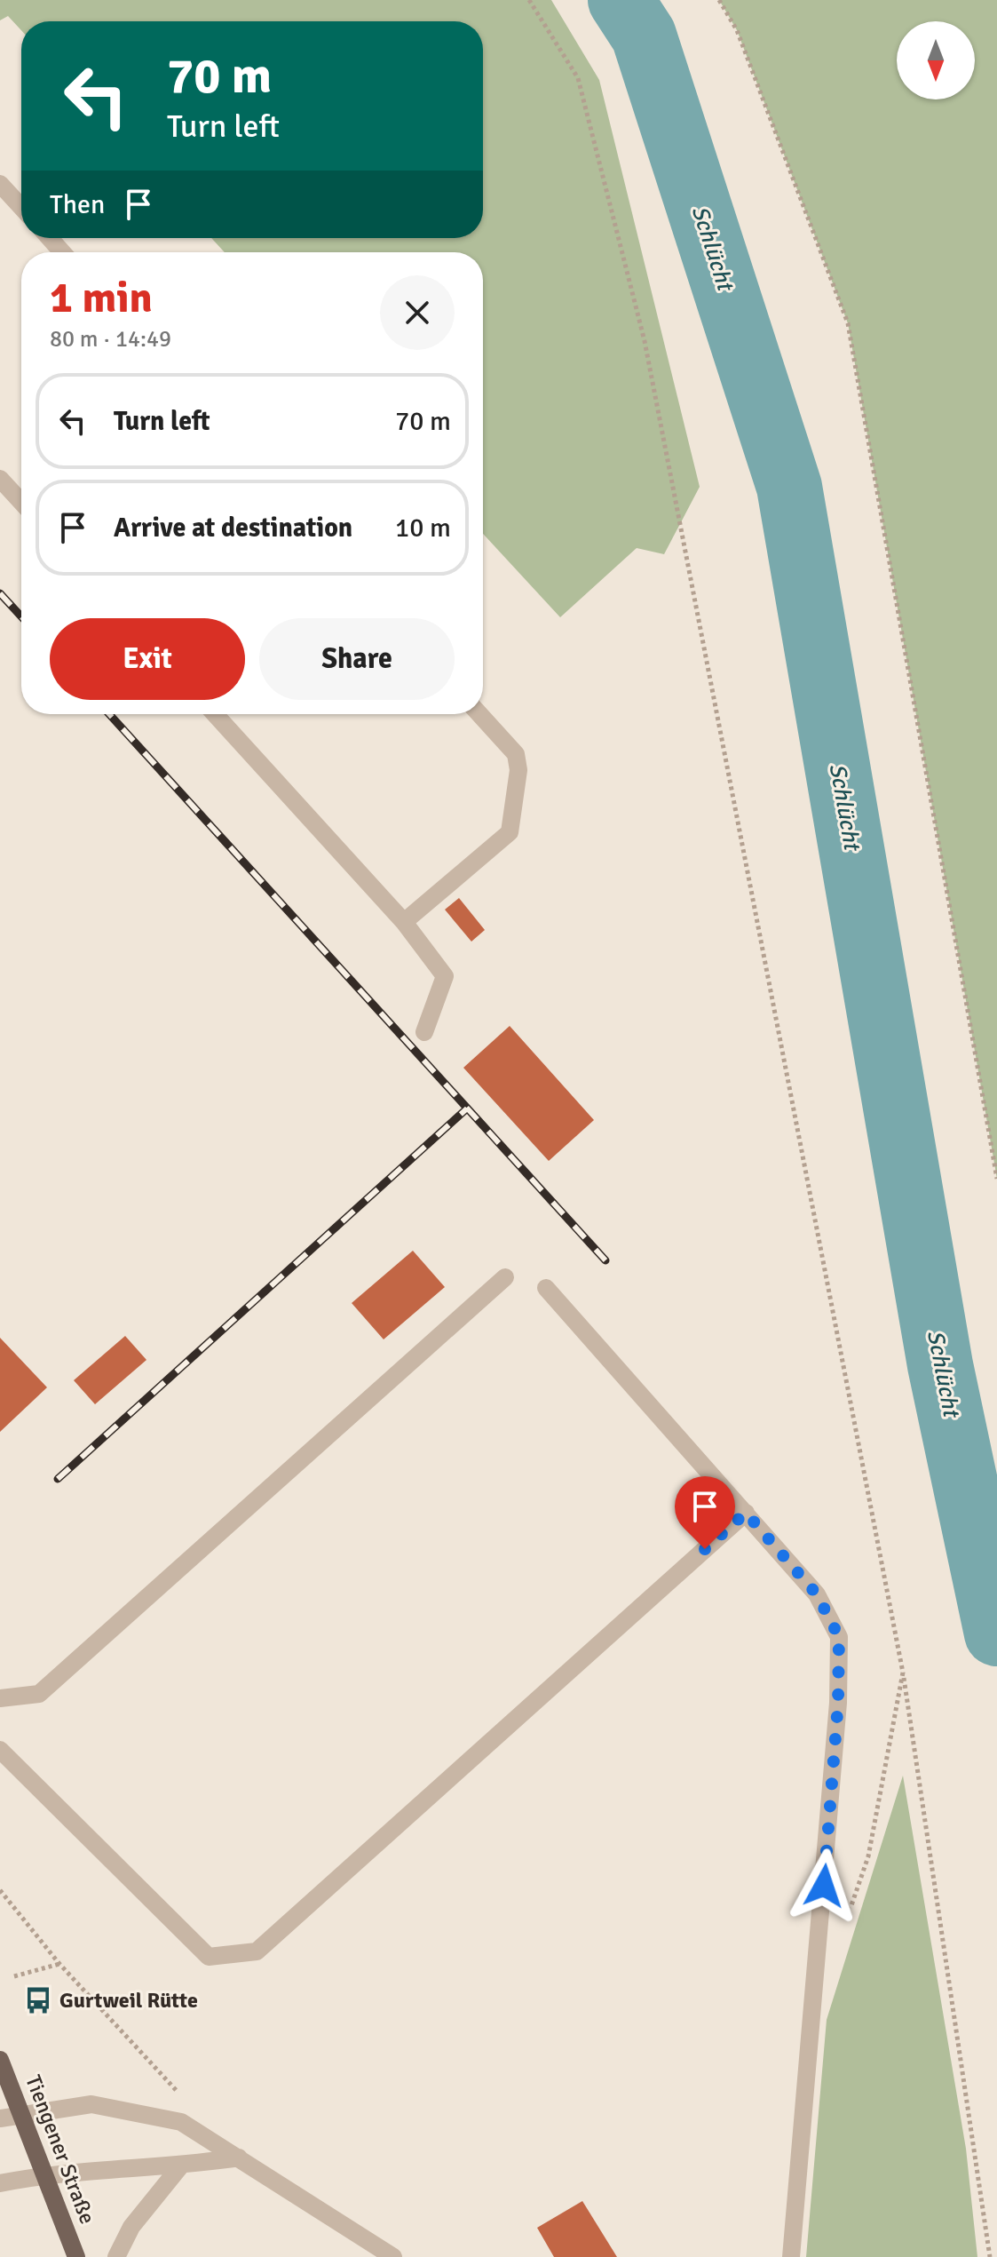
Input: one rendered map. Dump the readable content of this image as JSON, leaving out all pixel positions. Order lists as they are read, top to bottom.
{
  "streets": {
    "main road": ["Tiengener Straße"]
  },
  "water": ["Schlücht"],
  "places": {
    "bus stop": ["Gurtweil Rütte"]
  },
  "north": "bottom",
  "page": {
    "turn": ["70 m", "Turn left"],
    "then": "Then",
    "heading": ["1 min", "80 m · 14:49"],
    "list": [
      {
        "name": "Turn left",
        "value": "70 m"
      },
      {
        "name": "Arrive at destination",
        "value": "10 m"
      }
    ],
    "buttons": ["Exit", "Share"]
  }
}
